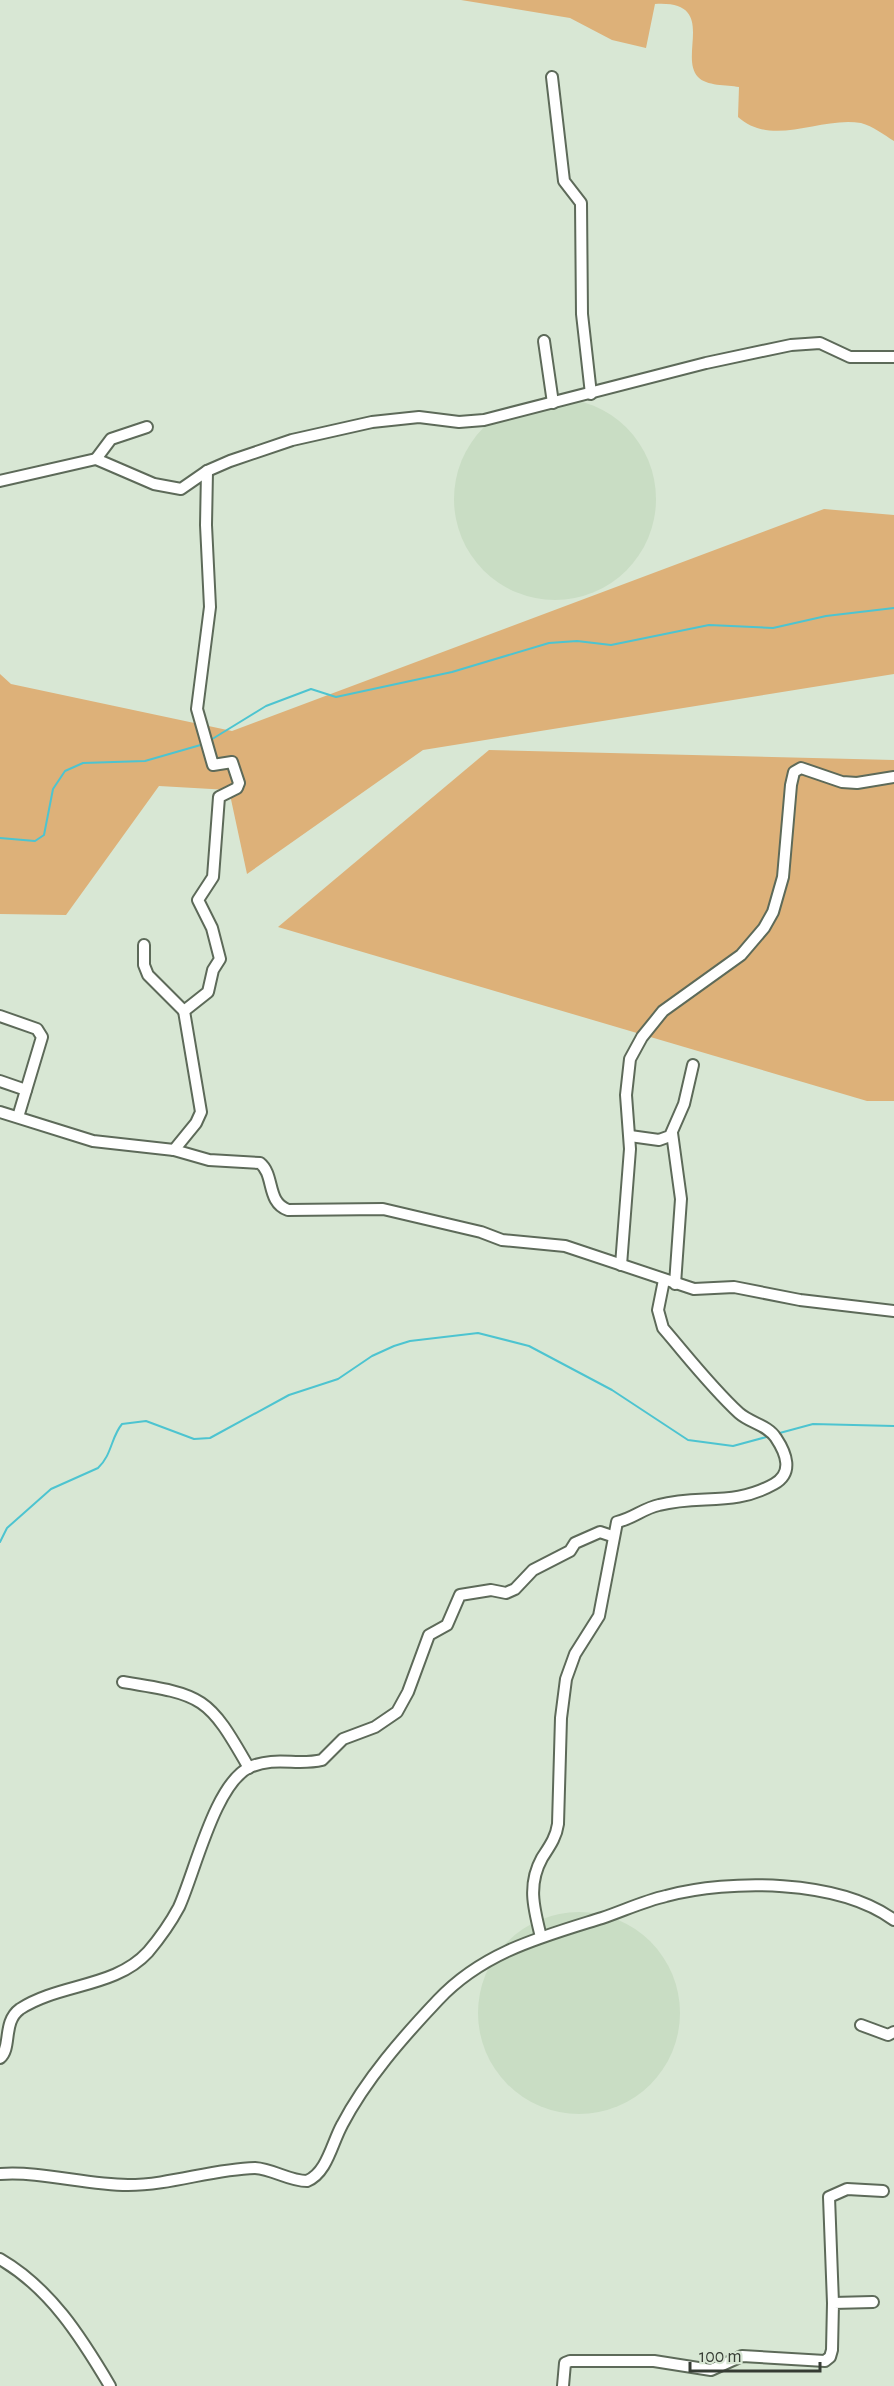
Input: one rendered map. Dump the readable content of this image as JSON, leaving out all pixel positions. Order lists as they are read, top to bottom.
{
  "scale_bar": "100 m"
}
